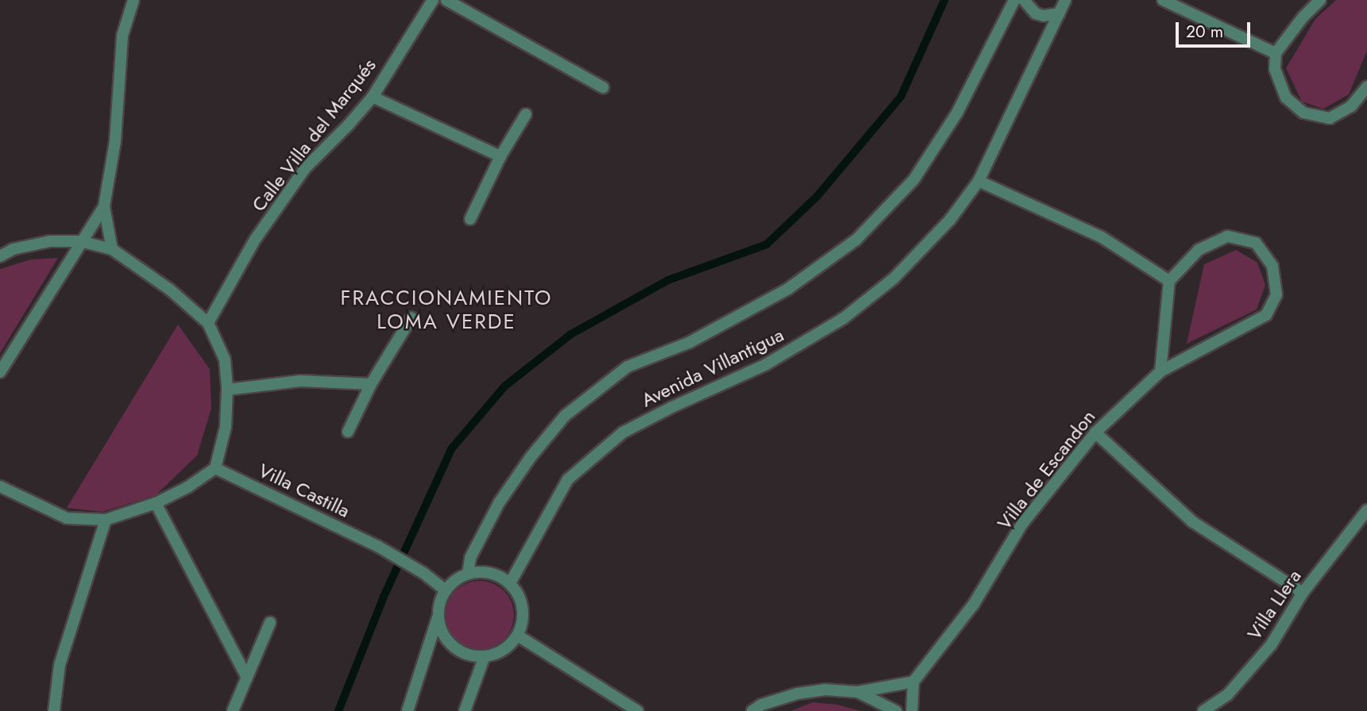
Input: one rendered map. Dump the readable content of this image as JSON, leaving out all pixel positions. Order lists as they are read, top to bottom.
{
  "streets": {
    "street": [
      "Calle Villa del Marqués",
      "Avenida Villantigua",
      "Villa de Escandon",
      "Villa Castilla",
      "Villa Llera"
    ]
  },
  "crossings": [
    ["Avenida Villantigua", "Villa Castilla"]
  ],
  "districts": ["FRACCIONAMIENTO LOMA VERDE"],
  "scale_bar": "20 m"
}
